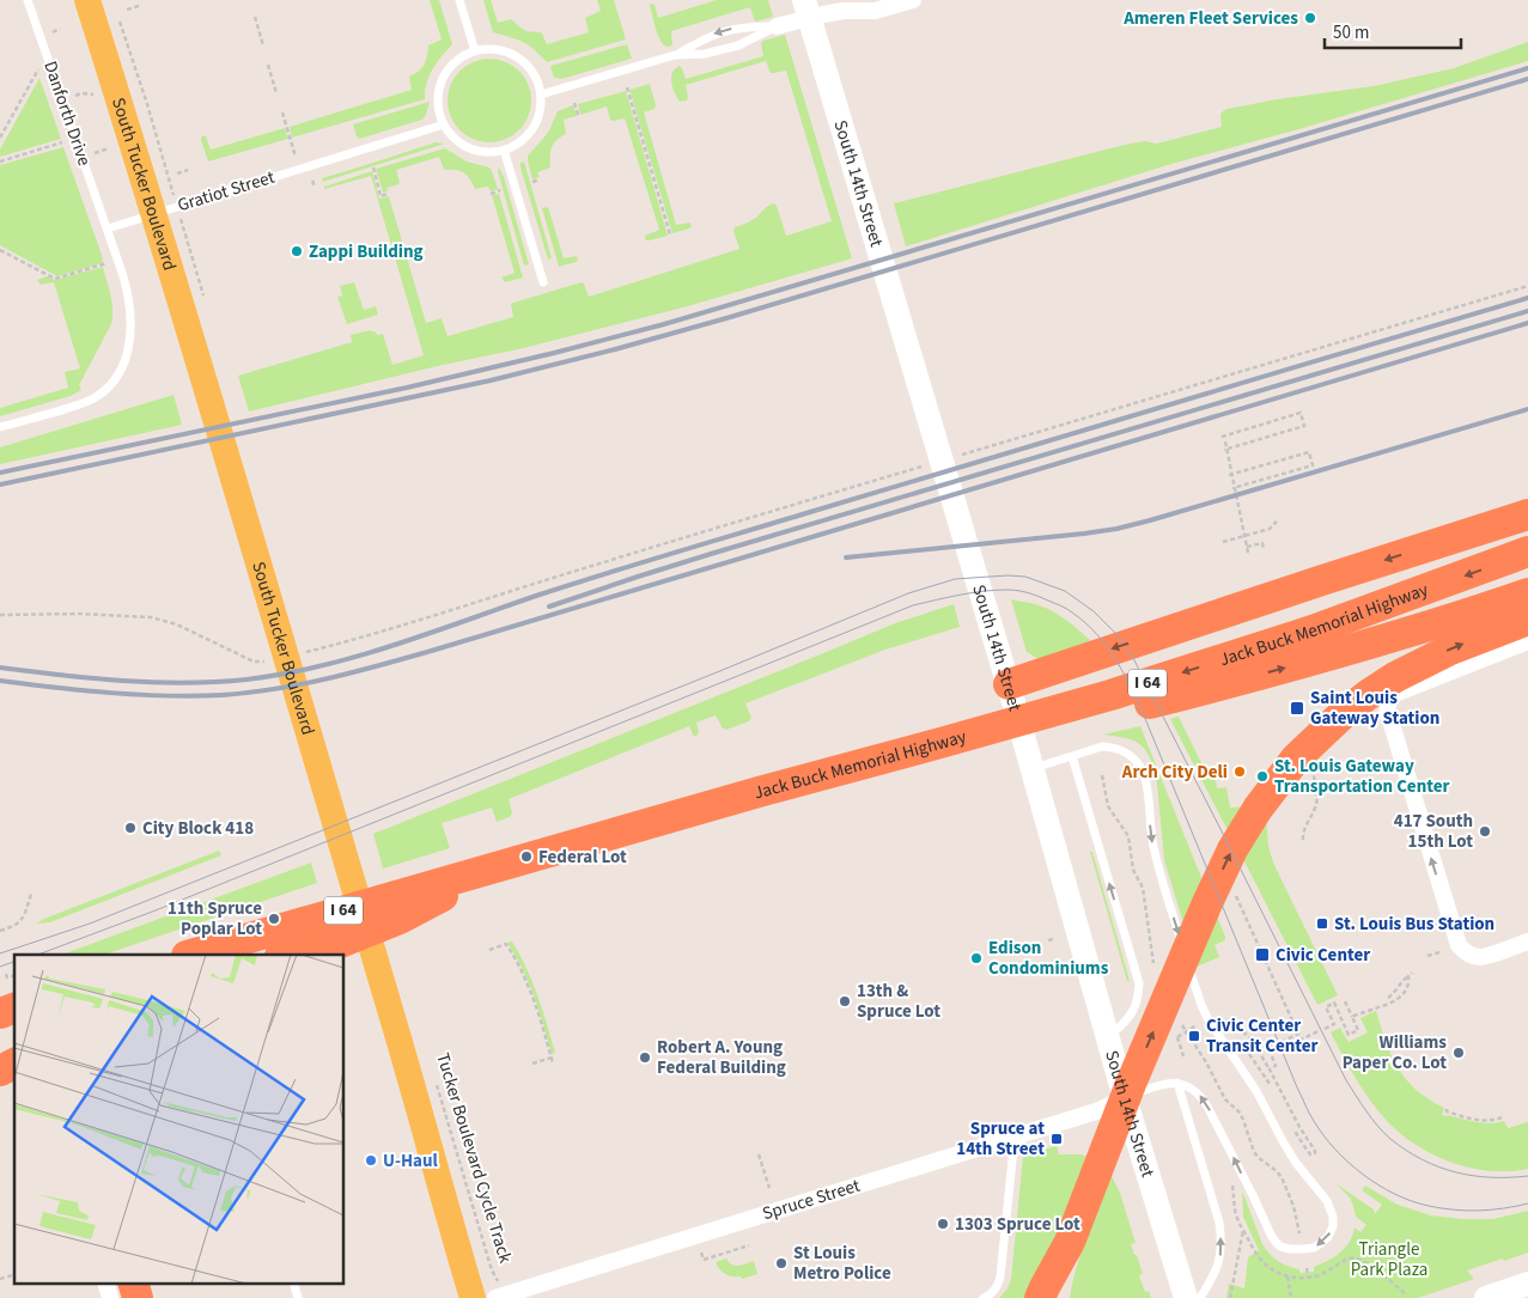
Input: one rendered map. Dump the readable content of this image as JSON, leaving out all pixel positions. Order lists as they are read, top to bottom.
{
  "streets": {
    "highway": ["Jack Buck Memorial Highway", "I 64"],
    "main road": ["South Tucker Boulevard", "South 14th Street"],
    "street": ["Spruce Street"],
    "lane": ["Danforth Drive", "Gratiot Street"],
    "path": ["Tucker Boulevard Cycle Track"]
  },
  "crossings": [
    ["Danforth Drive", "Gratiot Street"],
    ["South 14th Street", "Spruce Street"],
    ["Tucker Boulevard Cycle Track", "Spruce Street"]
  ],
  "parks": ["Triangle Park Plaza"],
  "places": {
    "other": [
      "Ameren Fleet Services",
      "Zappi Building",
      "Arch City Deli",
      "St. Louis Gateway Transportation Center",
      "City Block 418",
      "417 South 15th Lot",
      "Federal Lot",
      "11th Spruce Poplar Lot",
      "Edison Condominiums",
      "13th & Spruce Lot",
      "Williams Paper Co. Lot",
      "Robert A. Young Federal Building",
      "U-Haul",
      "1303 Spruce Lot",
      "St Louis Metro Police"
    ],
    "transit": [
      "Saint Louis Gateway Station",
      "St. Louis Bus Station",
      "Civic Center",
      "Civic Center Transit Center",
      "Spruce at 14th Street"
    ]
  },
  "scale_bar": "50 m"
}
